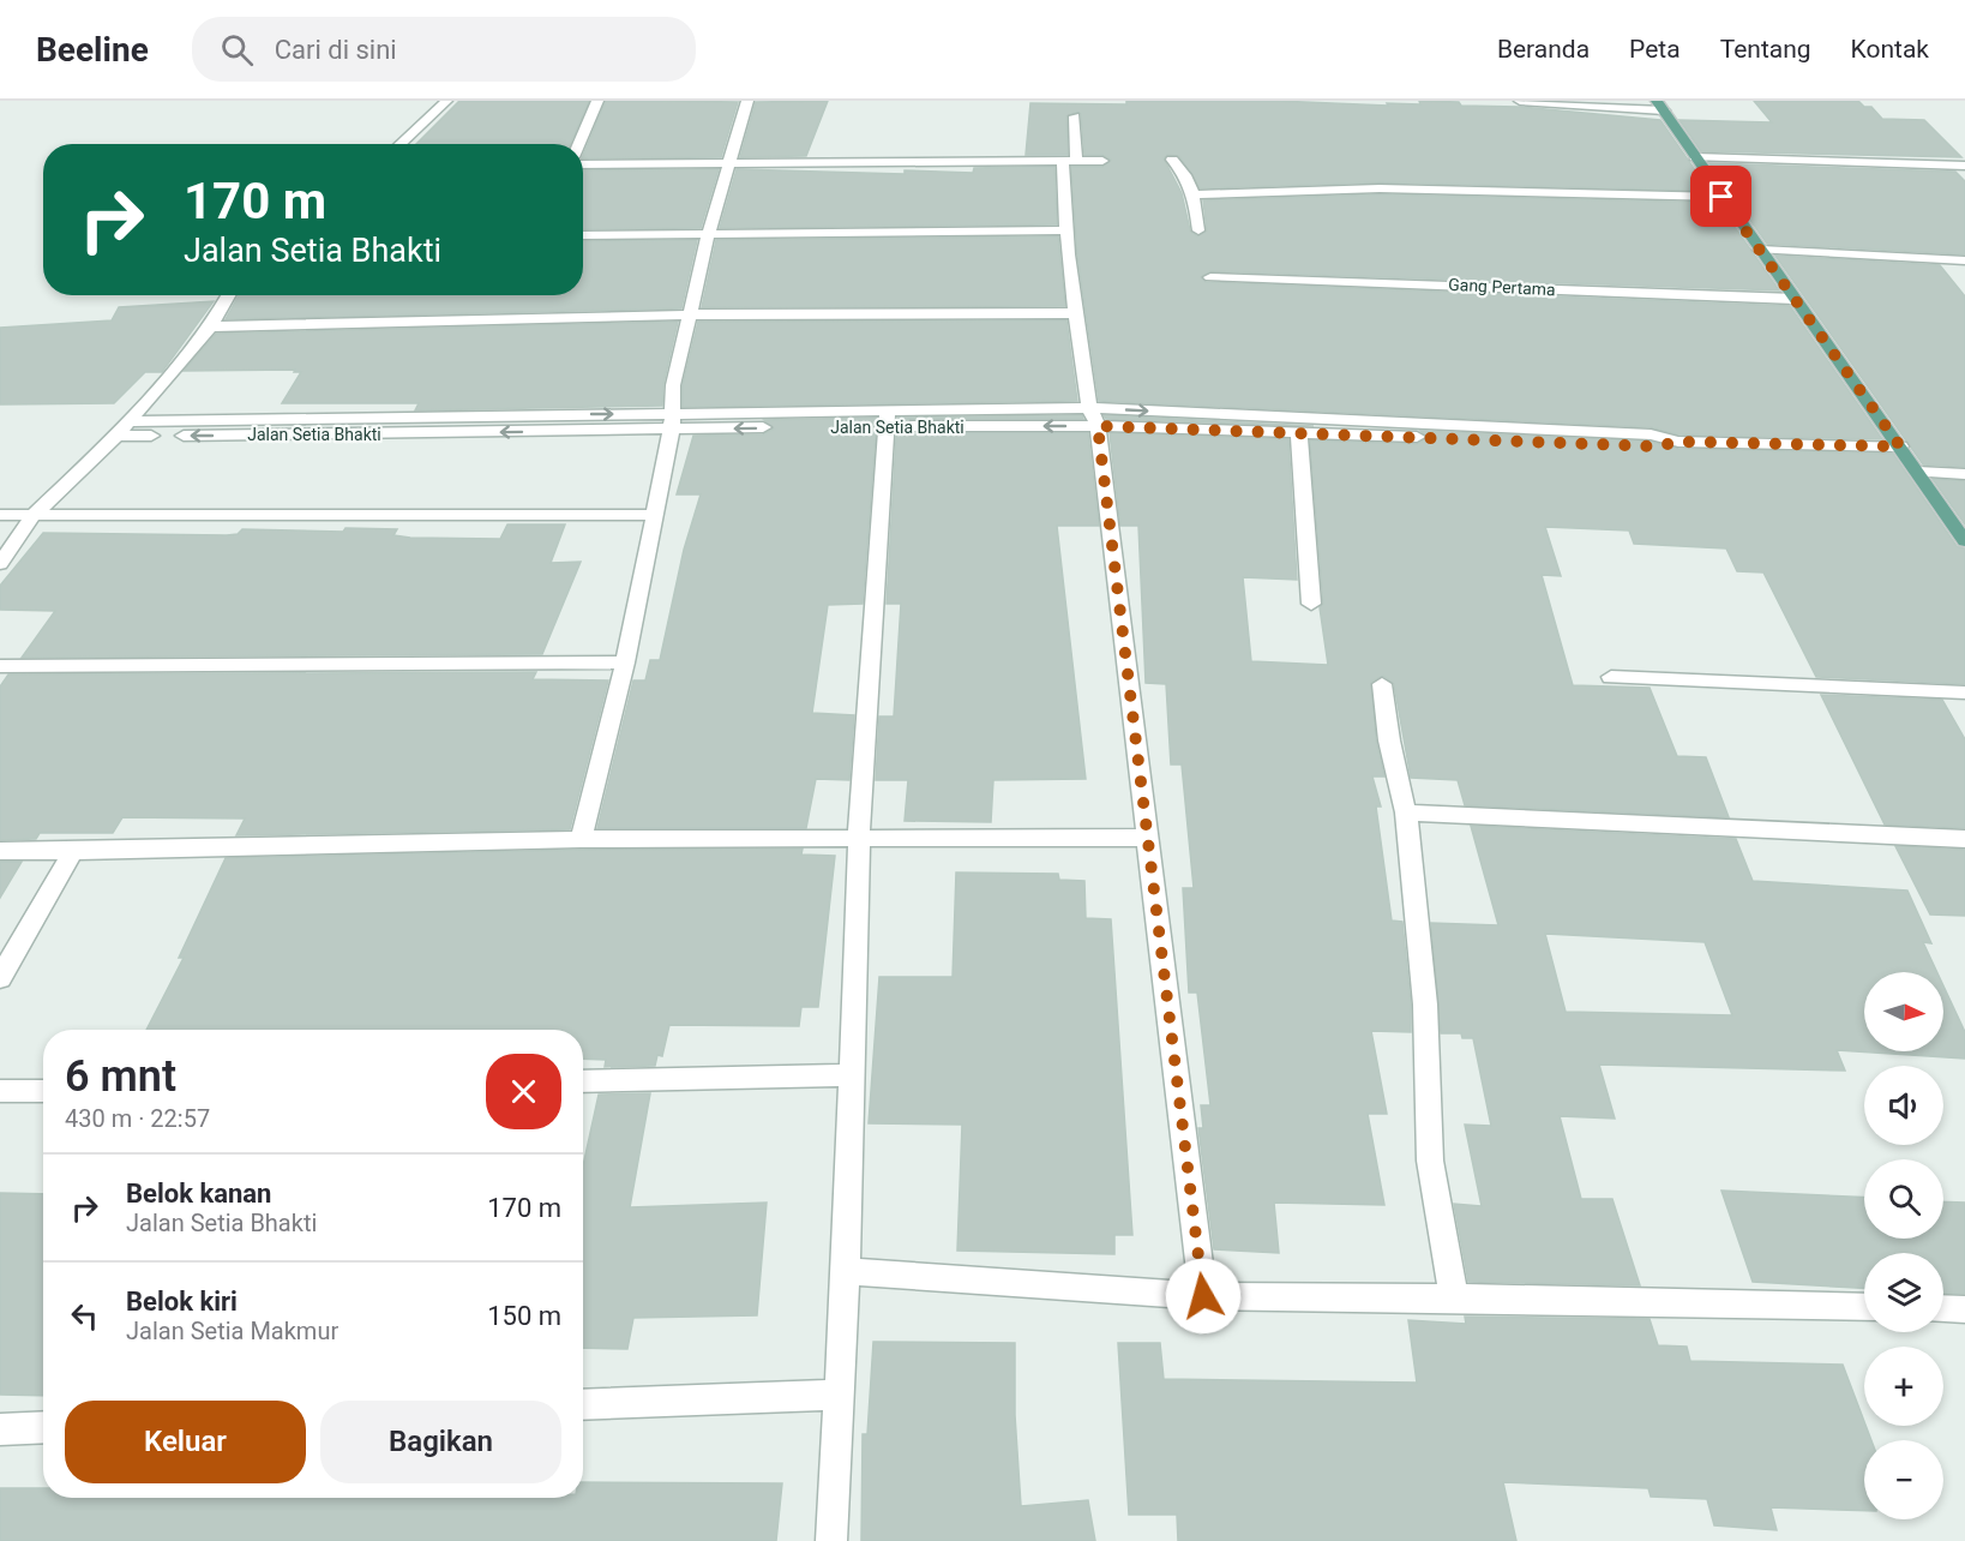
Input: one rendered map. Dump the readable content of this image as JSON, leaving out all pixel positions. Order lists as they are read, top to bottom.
{
  "streets": {
    "street": ["Gang Pertama", "Jalan Setia Bhakti"]
  },
  "north": "right",
  "page": {
    "header": "Beeline",
    "search": "Cari di sini",
    "nav": [
      "Beranda",
      "Peta",
      "Tentang",
      "Kontak"
    ],
    "turn": ["170 m", "Jalan Setia Bhakti"],
    "map_buttons": ["+", "−"],
    "heading": ["6 mnt", "430 m · 22:57"],
    "list": [
      {
        "name": "Belok kanan",
        "note": "Jalan Setia Bhakti",
        "value": "170 m"
      },
      {
        "name": "Belok kiri",
        "note": "Jalan Setia Makmur",
        "value": "150 m"
      }
    ],
    "buttons": ["Keluar", "Bagikan"]
  }
}
